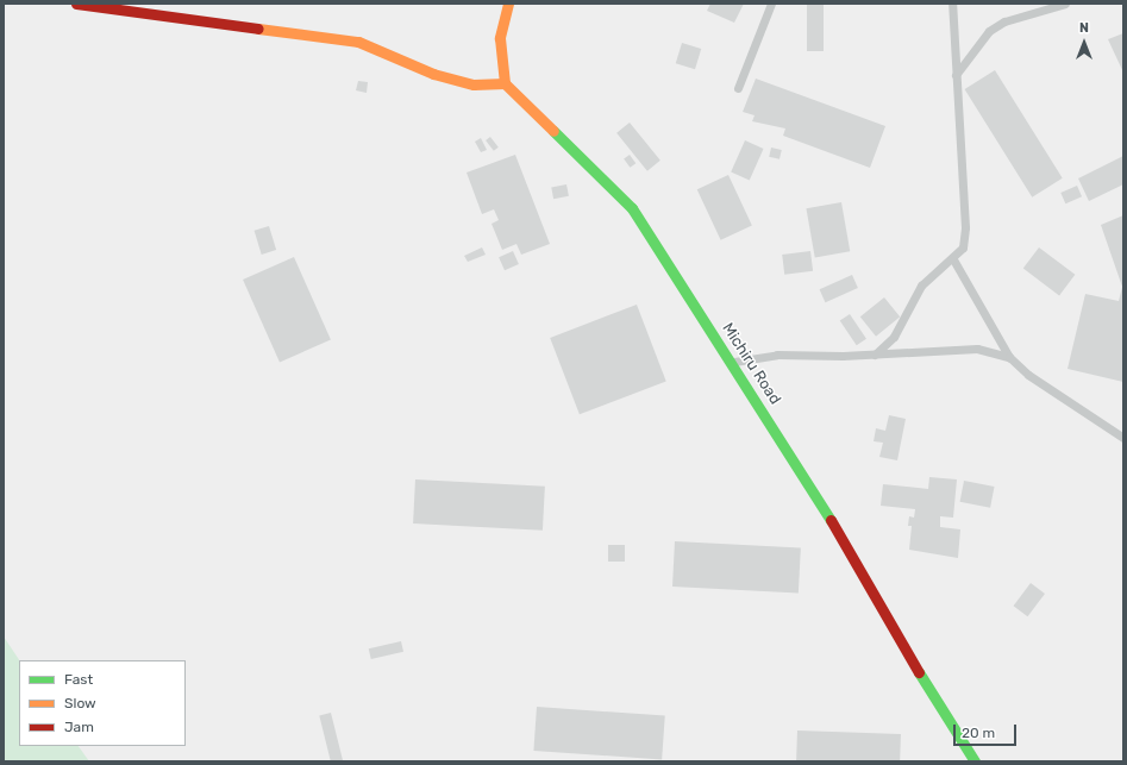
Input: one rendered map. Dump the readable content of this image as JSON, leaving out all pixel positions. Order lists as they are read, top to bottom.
{
  "streets": {
    "street": ["Michiru Road"]
  },
  "legend": ["Fast", "Slow", "Jam"],
  "scale_bar": "20 m",
  "north": "top"
}
